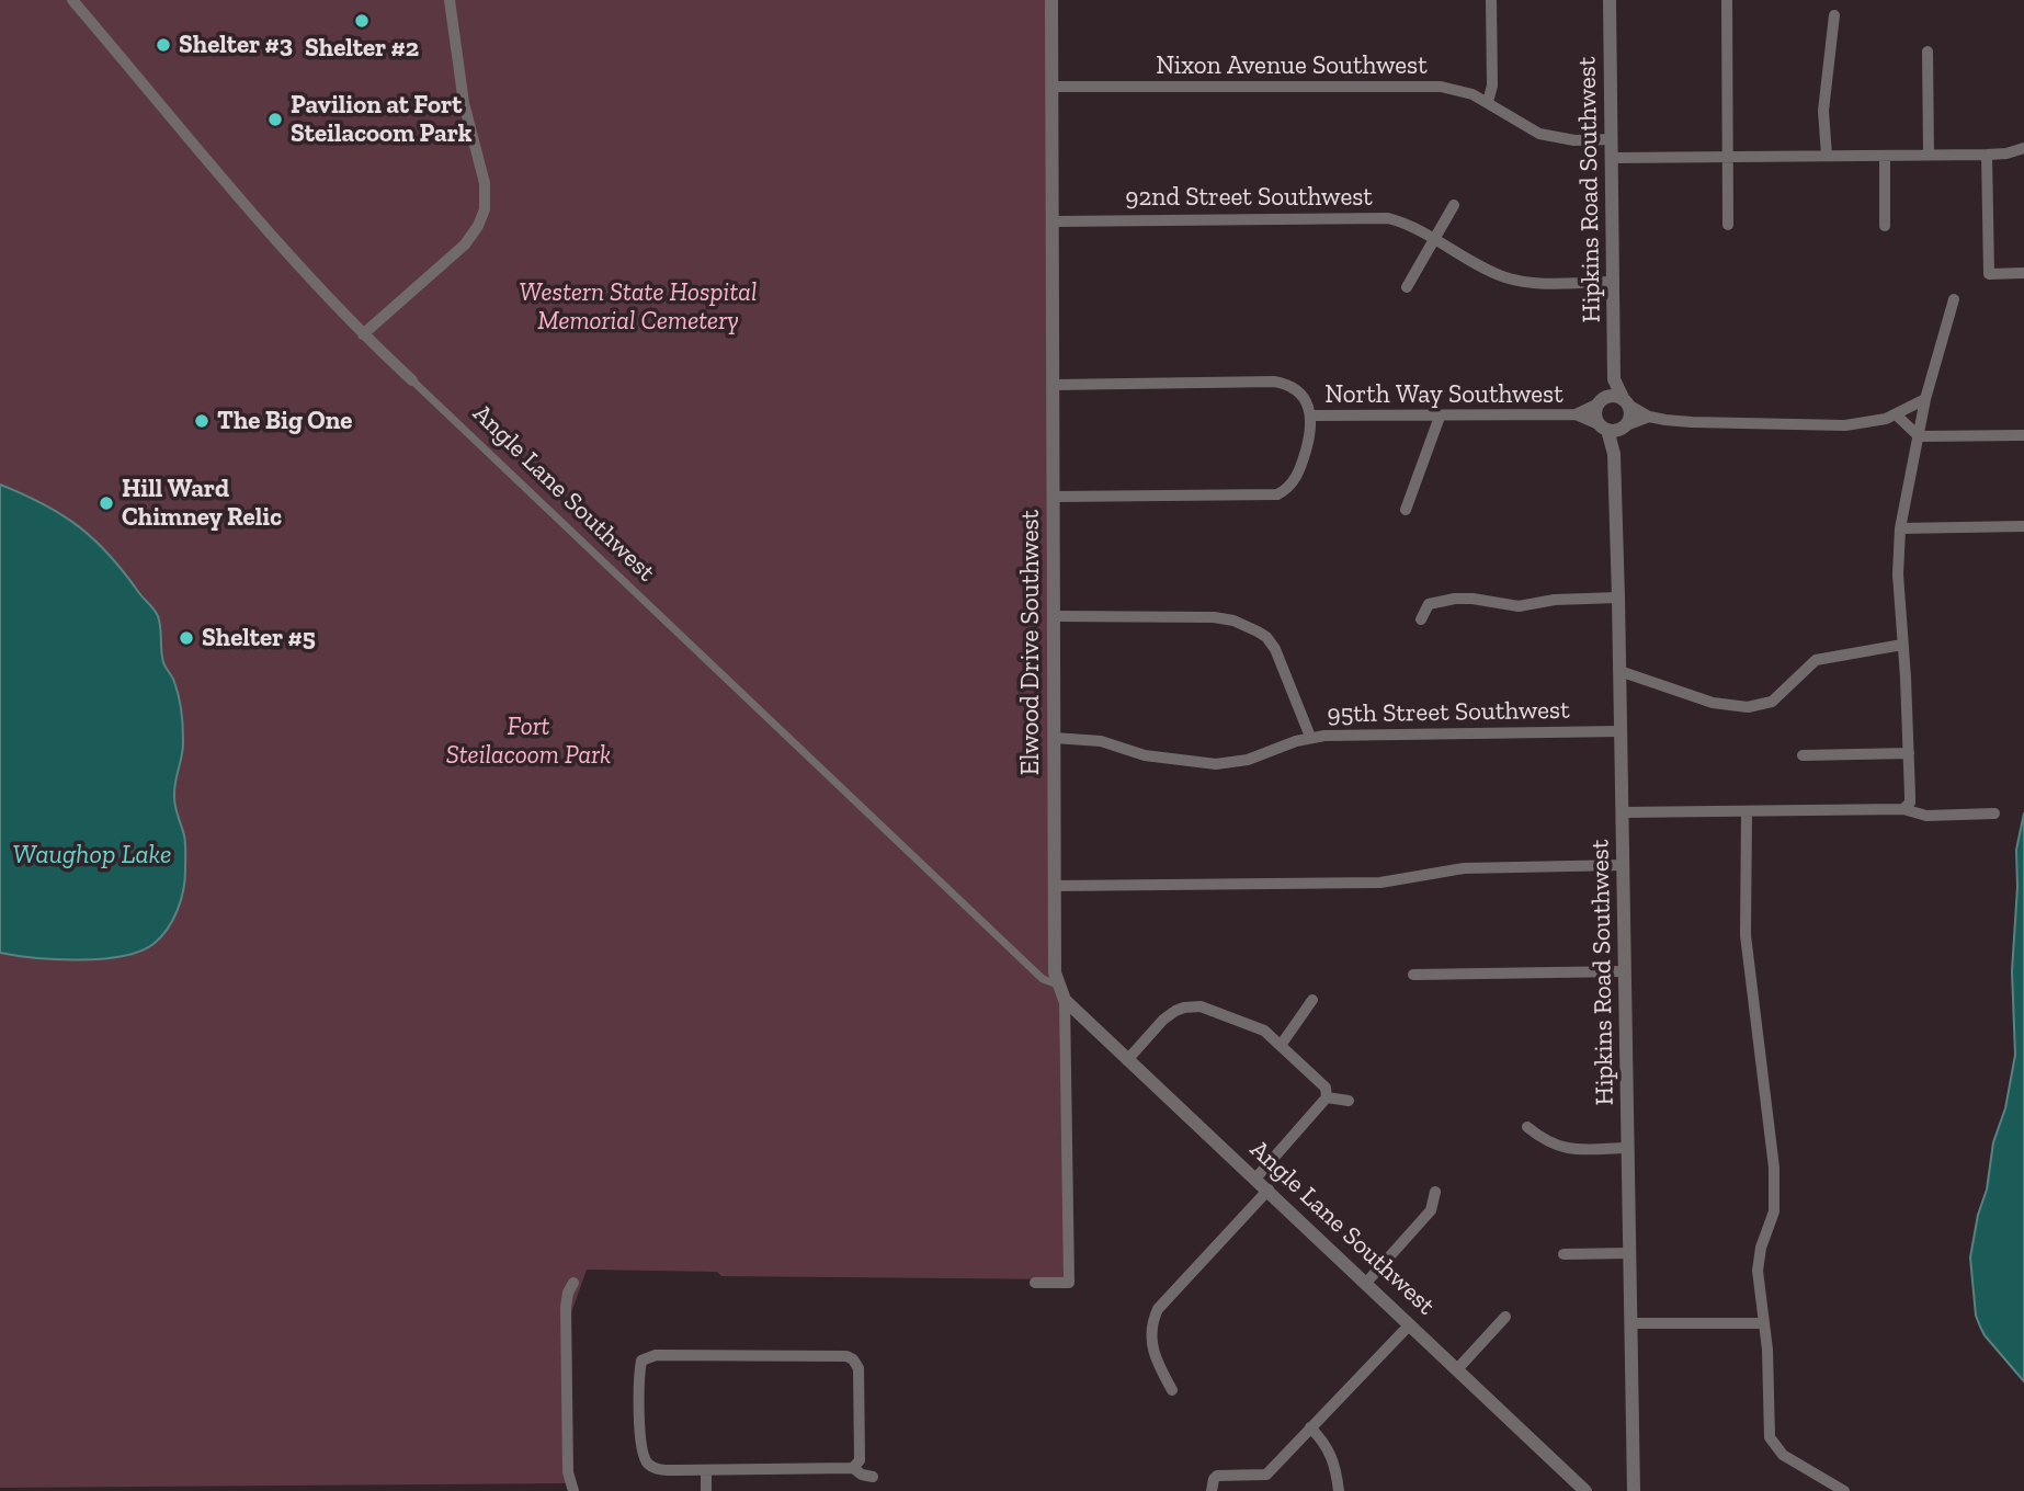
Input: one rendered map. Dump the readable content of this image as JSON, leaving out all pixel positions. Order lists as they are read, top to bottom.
{
  "streets": {
    "street": [
      "Nixon Avenue Southwest",
      "Hipkins Road Southwest",
      "92nd Street Southwest",
      "North Way Southwest",
      "Angle Lane Southwest",
      "Elwood Drive Southwest",
      "95th Street Southwest"
    ]
  },
  "crossings": [
    ["Nixon Avenue Southwest", "Hipkins Road Southwest"],
    ["Nixon Avenue Southwest", "Elwood Drive Southwest"],
    ["Hipkins Road Southwest", "92nd Street Southwest"],
    ["Hipkins Road Southwest", "North Way Southwest"],
    ["Hipkins Road Southwest", "95th Street Southwest"],
    ["92nd Street Southwest", "Elwood Drive Southwest"],
    ["North Way Southwest", "Elwood Drive Southwest"],
    ["Angle Lane Southwest", "Elwood Drive Southwest"],
    ["Elwood Drive Southwest", "95th Street Southwest"]
  ],
  "water": ["Waughop Lake"],
  "parks": ["Western State Hospital Memorial Cemetery", "Fort Steilacoom Park"],
  "places": [
    "Shelter #2",
    "Shelter #3",
    "Pavilion at Fort Steilacoom Park",
    "The Big One",
    "Hill Ward Chimney Relic",
    "Shelter #5"
  ]
}
